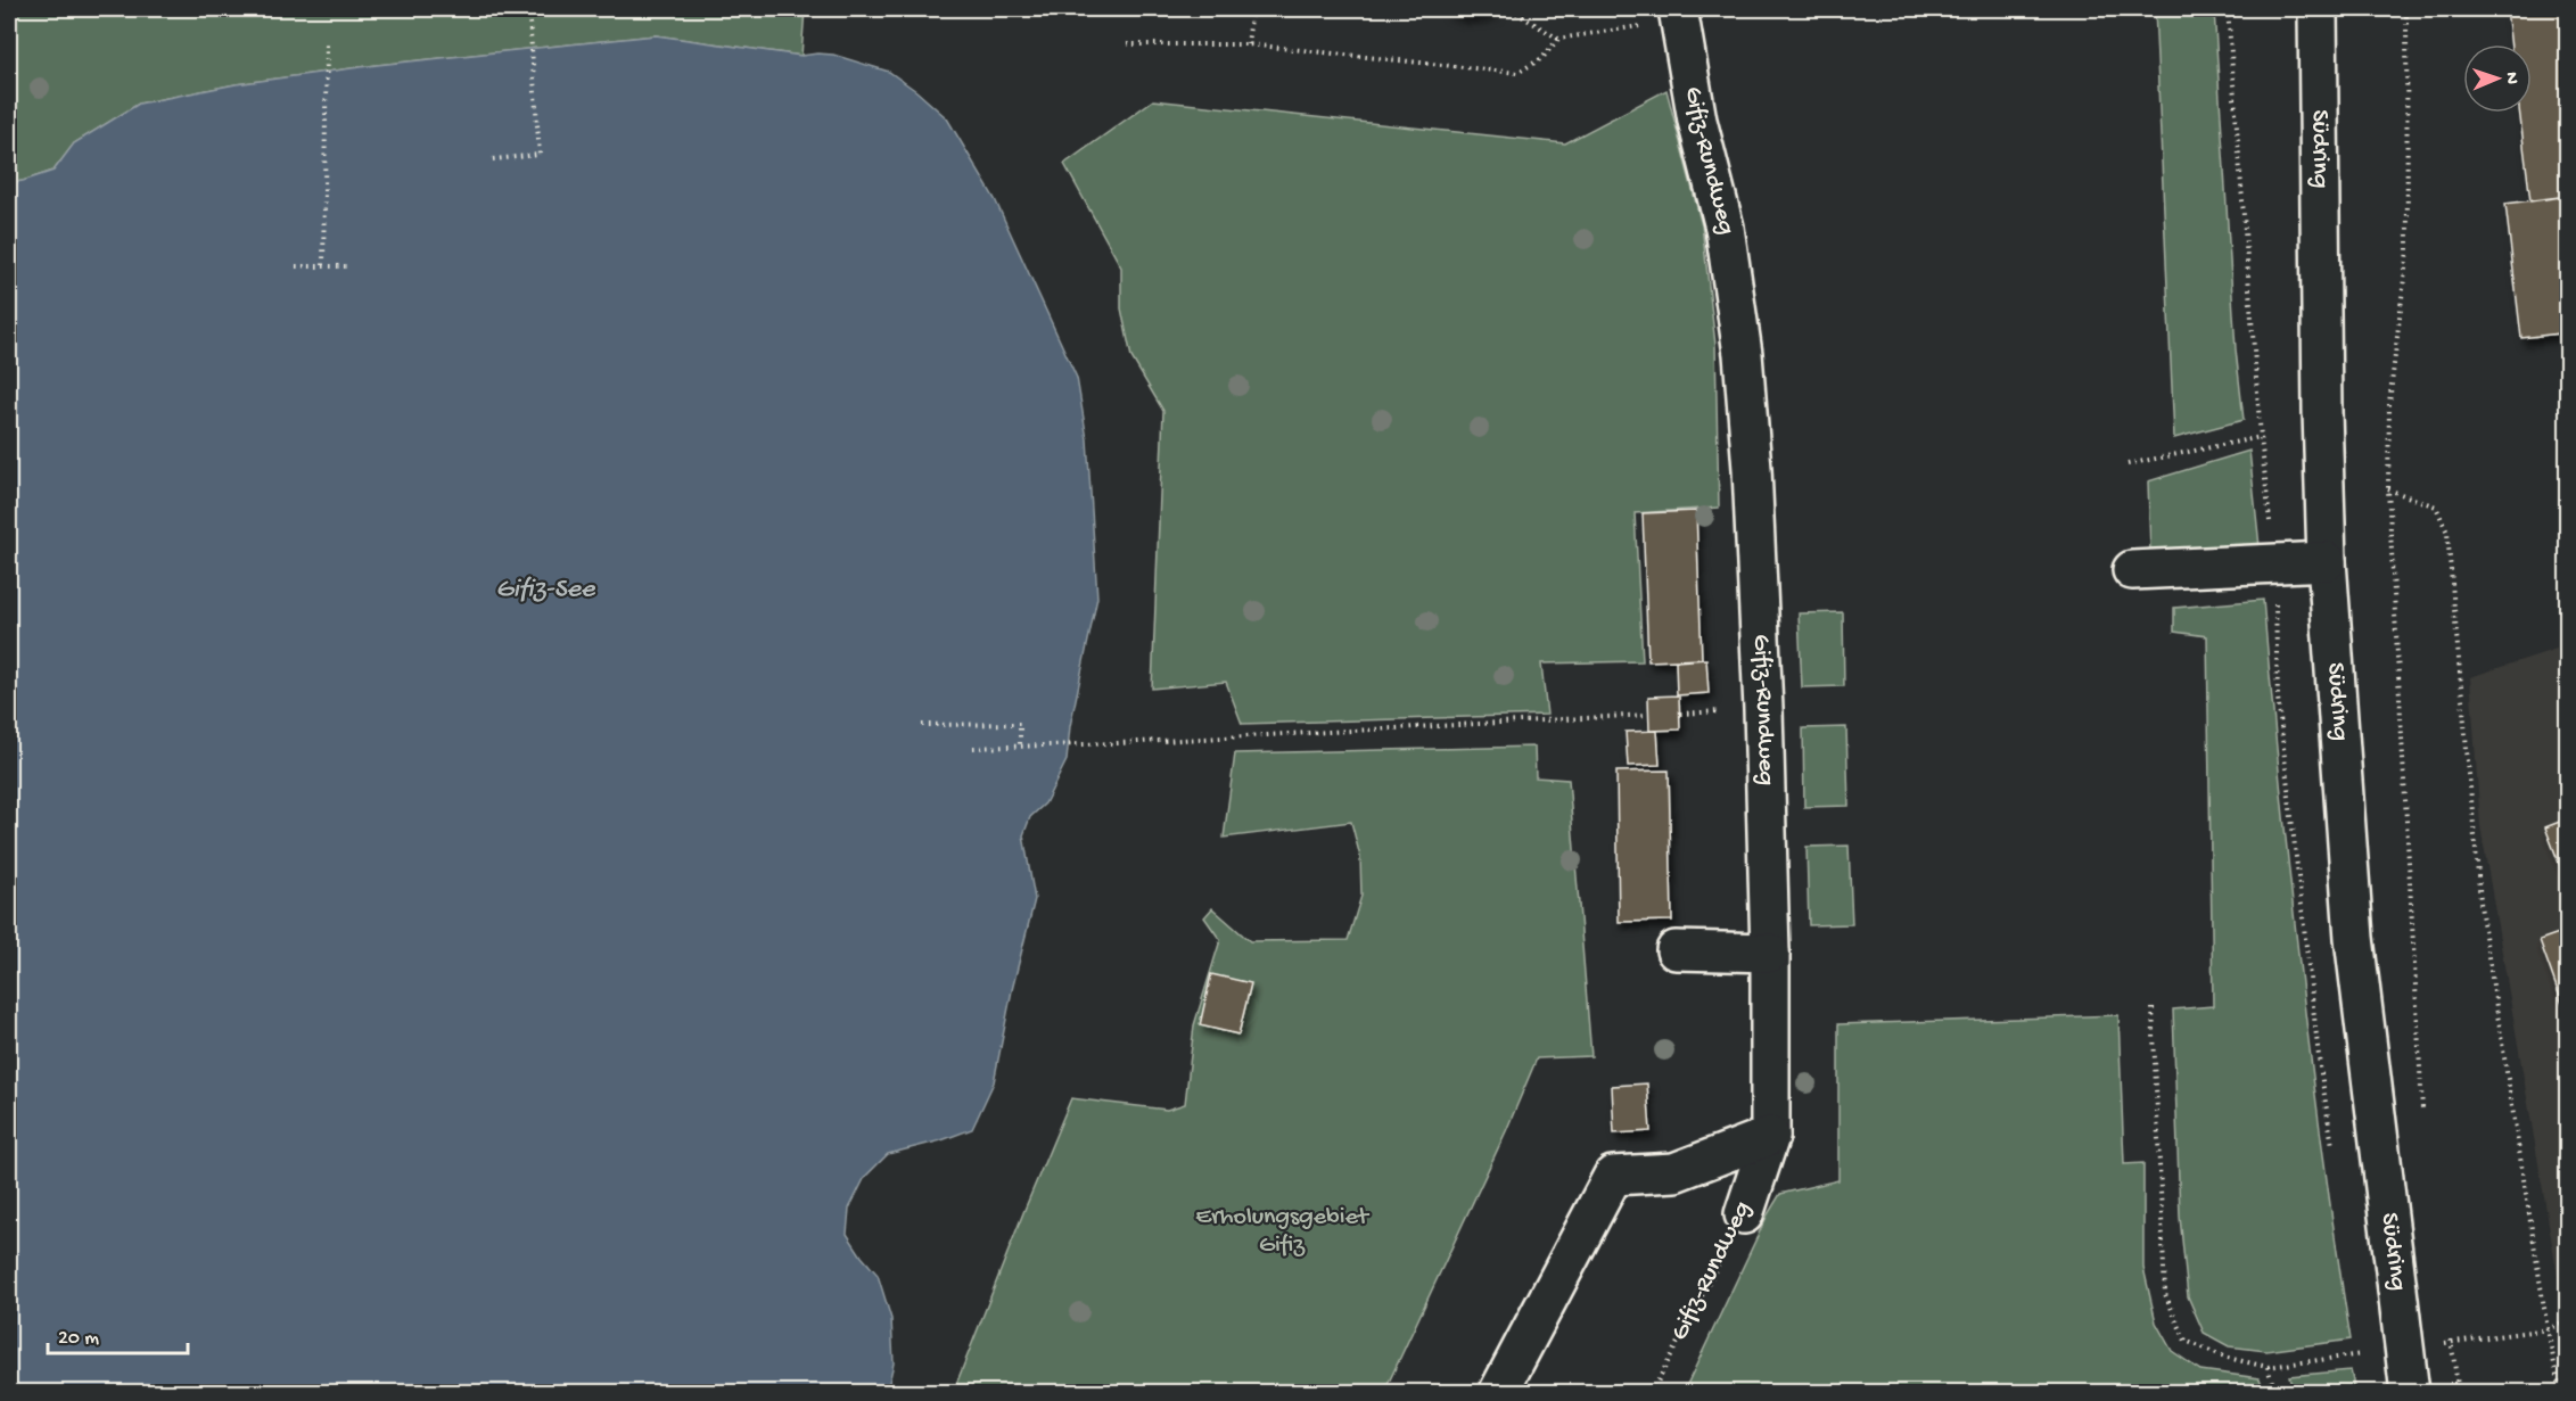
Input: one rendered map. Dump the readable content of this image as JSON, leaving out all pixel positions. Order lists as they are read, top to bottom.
{
  "streets": {
    "street": ["Südring", "Gifiz-Rundweg"]
  },
  "water": ["Gifiz-See"],
  "parks": ["Erholungsgebiet Gifiz"],
  "scale_bar": "20 m",
  "north": "right"
}
